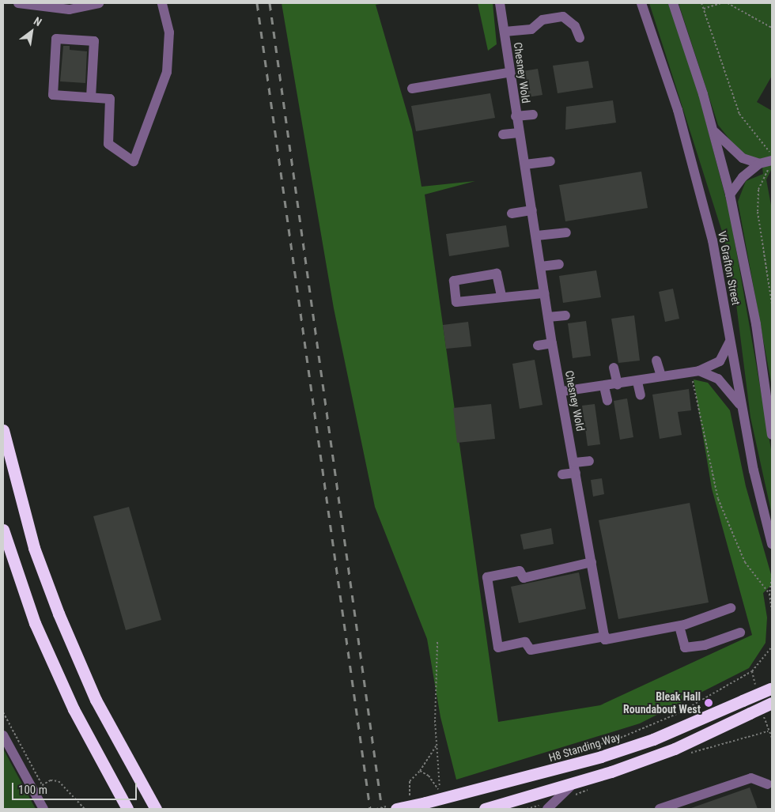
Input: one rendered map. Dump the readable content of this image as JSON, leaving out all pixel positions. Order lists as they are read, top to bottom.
{
  "streets": {
    "highway": ["H8 Standing Way"],
    "street": ["Chesney Wold", "V6 Grafton Street"]
  },
  "places": ["Bleak Hall Roundabout West"],
  "scale_bar": "100 m",
  "north": "top right"
}
